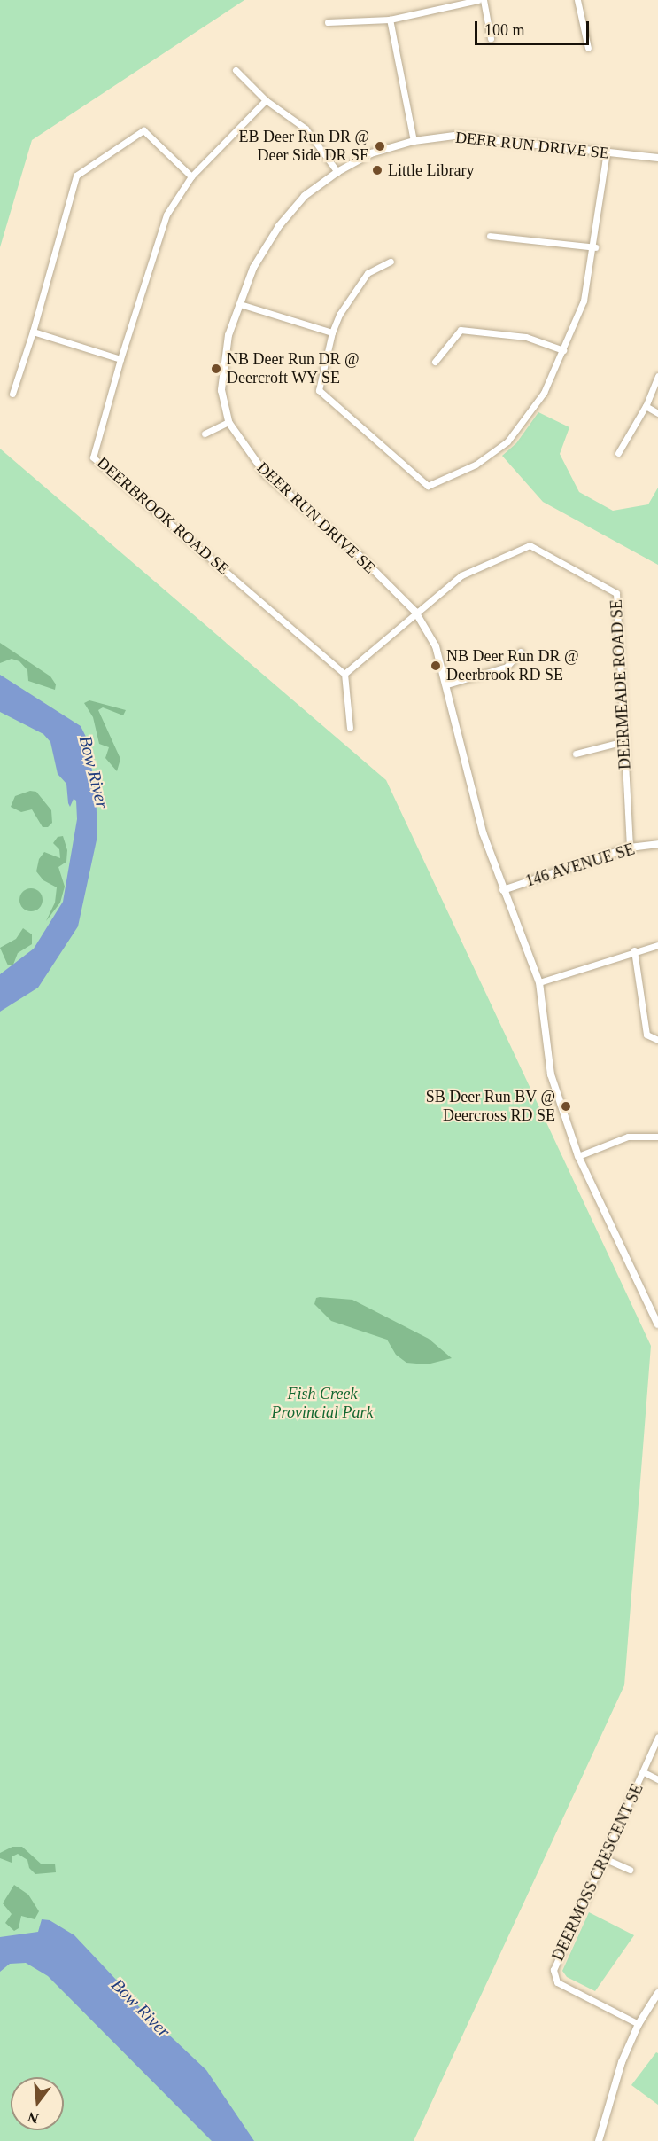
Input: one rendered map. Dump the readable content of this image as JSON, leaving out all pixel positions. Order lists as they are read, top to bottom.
{
  "streets": {
    "street": [
      "DEER RUN DRIVE SE",
      "DEERBROOK ROAD SE",
      "DEERMEADE ROAD SE",
      "146 AVENUE SE",
      "DEERMOSS CRESCENT SE"
    ]
  },
  "crossings": [
    ["DEER RUN DRIVE SE", "DEERMEADE ROAD SE"],
    ["DEER RUN DRIVE SE", "146 AVENUE SE"],
    ["DEERMEADE ROAD SE", "146 AVENUE SE"]
  ],
  "water": ["Bow River"],
  "parks": ["Fish Creek Provincial Park"],
  "places": [
    "EB Deer Run DR @ Deer Side DR SE",
    "Little Library",
    "NB Deer Run DR @ Deercroft WY SE",
    "NB Deer Run DR @ Deerbrook RD SE",
    "SB Deer Run BV @ Deercross RD SE"
  ],
  "scale_bar": "100 m",
  "north": "bottom"
}
